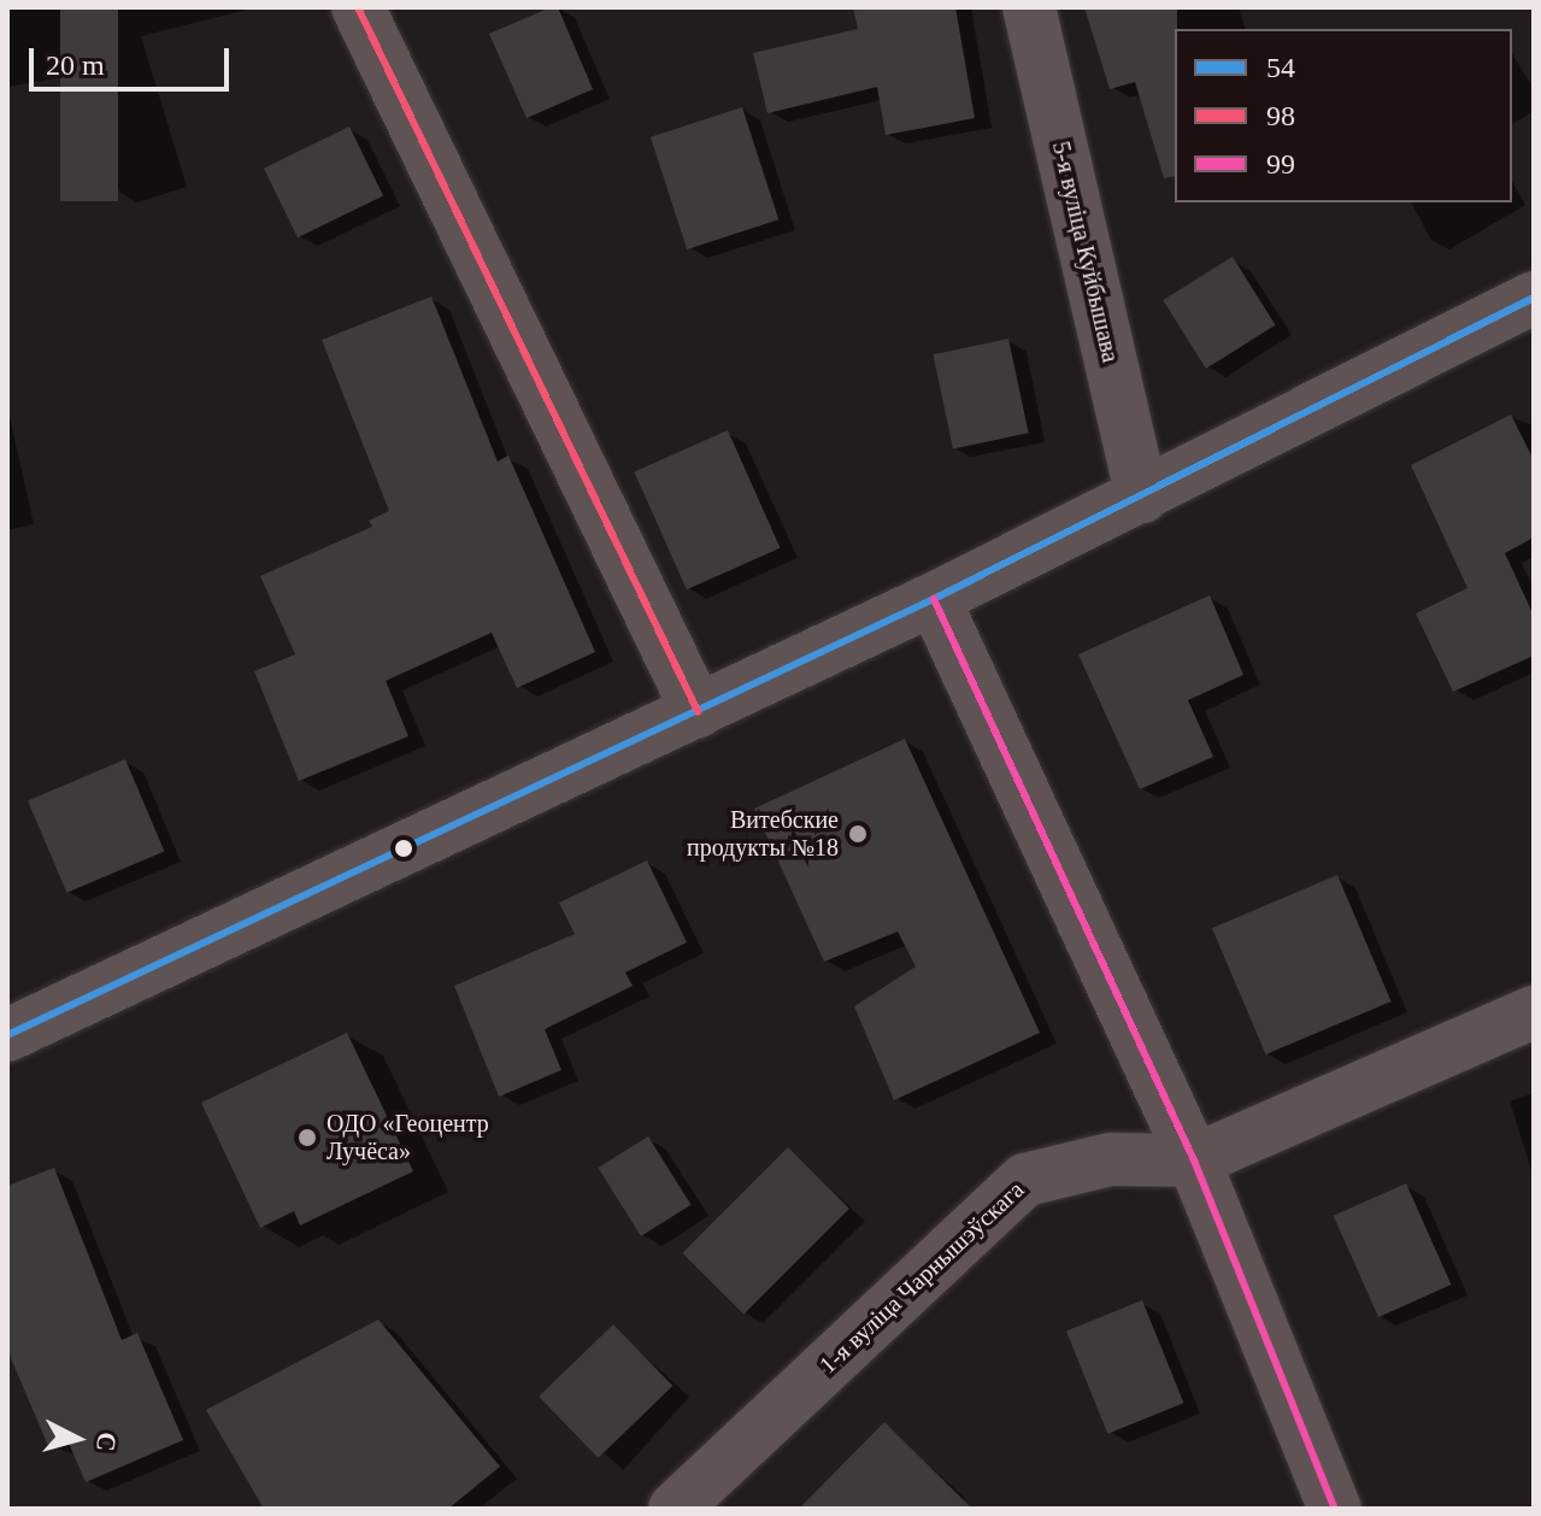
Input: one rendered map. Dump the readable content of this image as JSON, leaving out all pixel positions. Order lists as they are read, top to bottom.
{
  "streets": {
    "street": ["5-я вуліца Куйбышава", "1-я вуліца Чарнышэўскага"]
  },
  "places": ["Витебские продукты №18", "ОДО «Геоцентр Лучёса»"],
  "lines": ["transit line 98", "transit line 54", "transit line 99"],
  "legend": ["54", "98", "99"],
  "scale_bar": "20 m",
  "north": "right"
}
